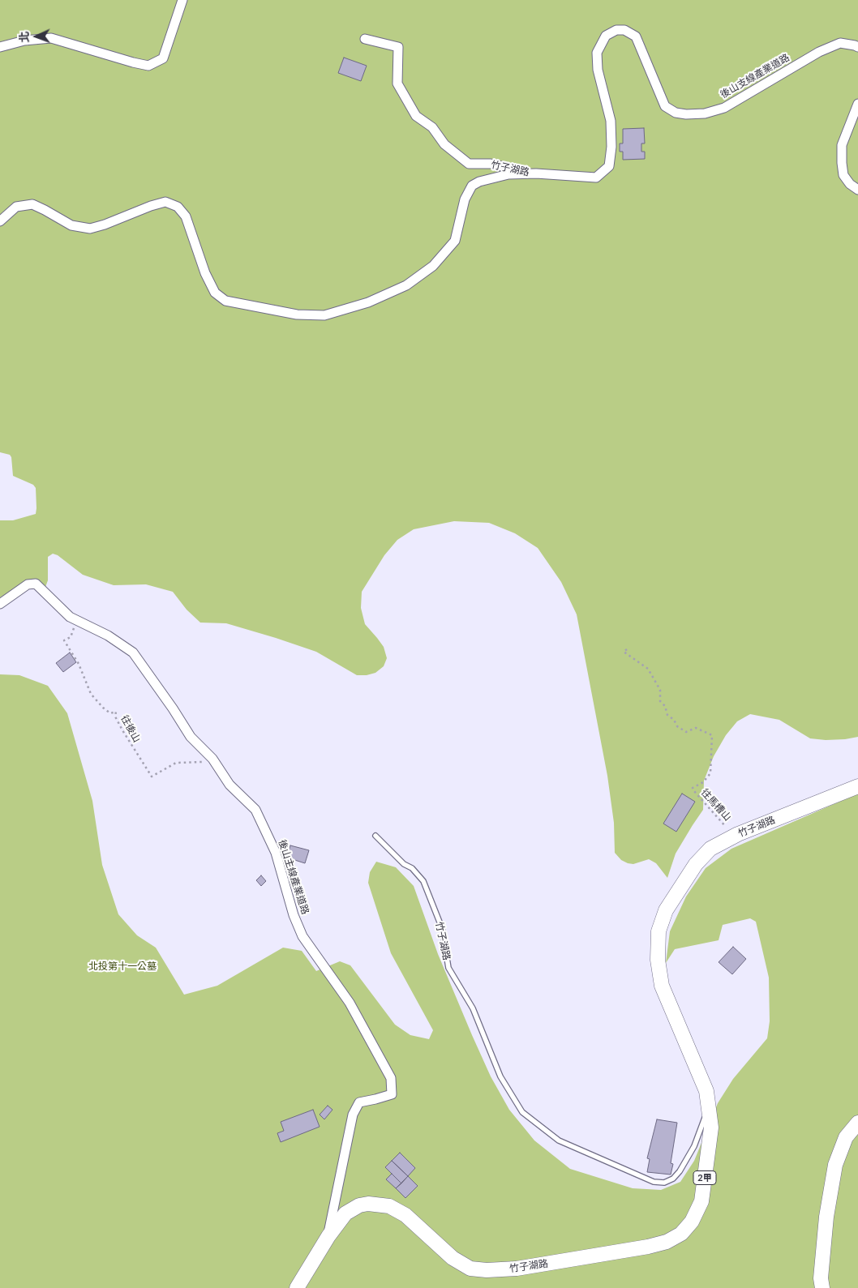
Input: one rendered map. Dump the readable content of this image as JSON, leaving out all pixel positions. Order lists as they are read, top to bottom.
{
  "streets": {
    "main road": ["竹子湖路", "2甲"],
    "street": ["後山支線產業道路", "後山主線產業道路"],
    "path": ["往後山", "往馬槽山"]
  },
  "crossings": [
    ["後山支線產業道路", "竹子湖路"],
    ["竹子湖路", "往馬槽山"],
    ["竹子湖路", "後山主線產業道路"],
    ["往後山", "後山主線產業道路"]
  ],
  "parks": ["北投第十一公墓"],
  "north": "left"
}
